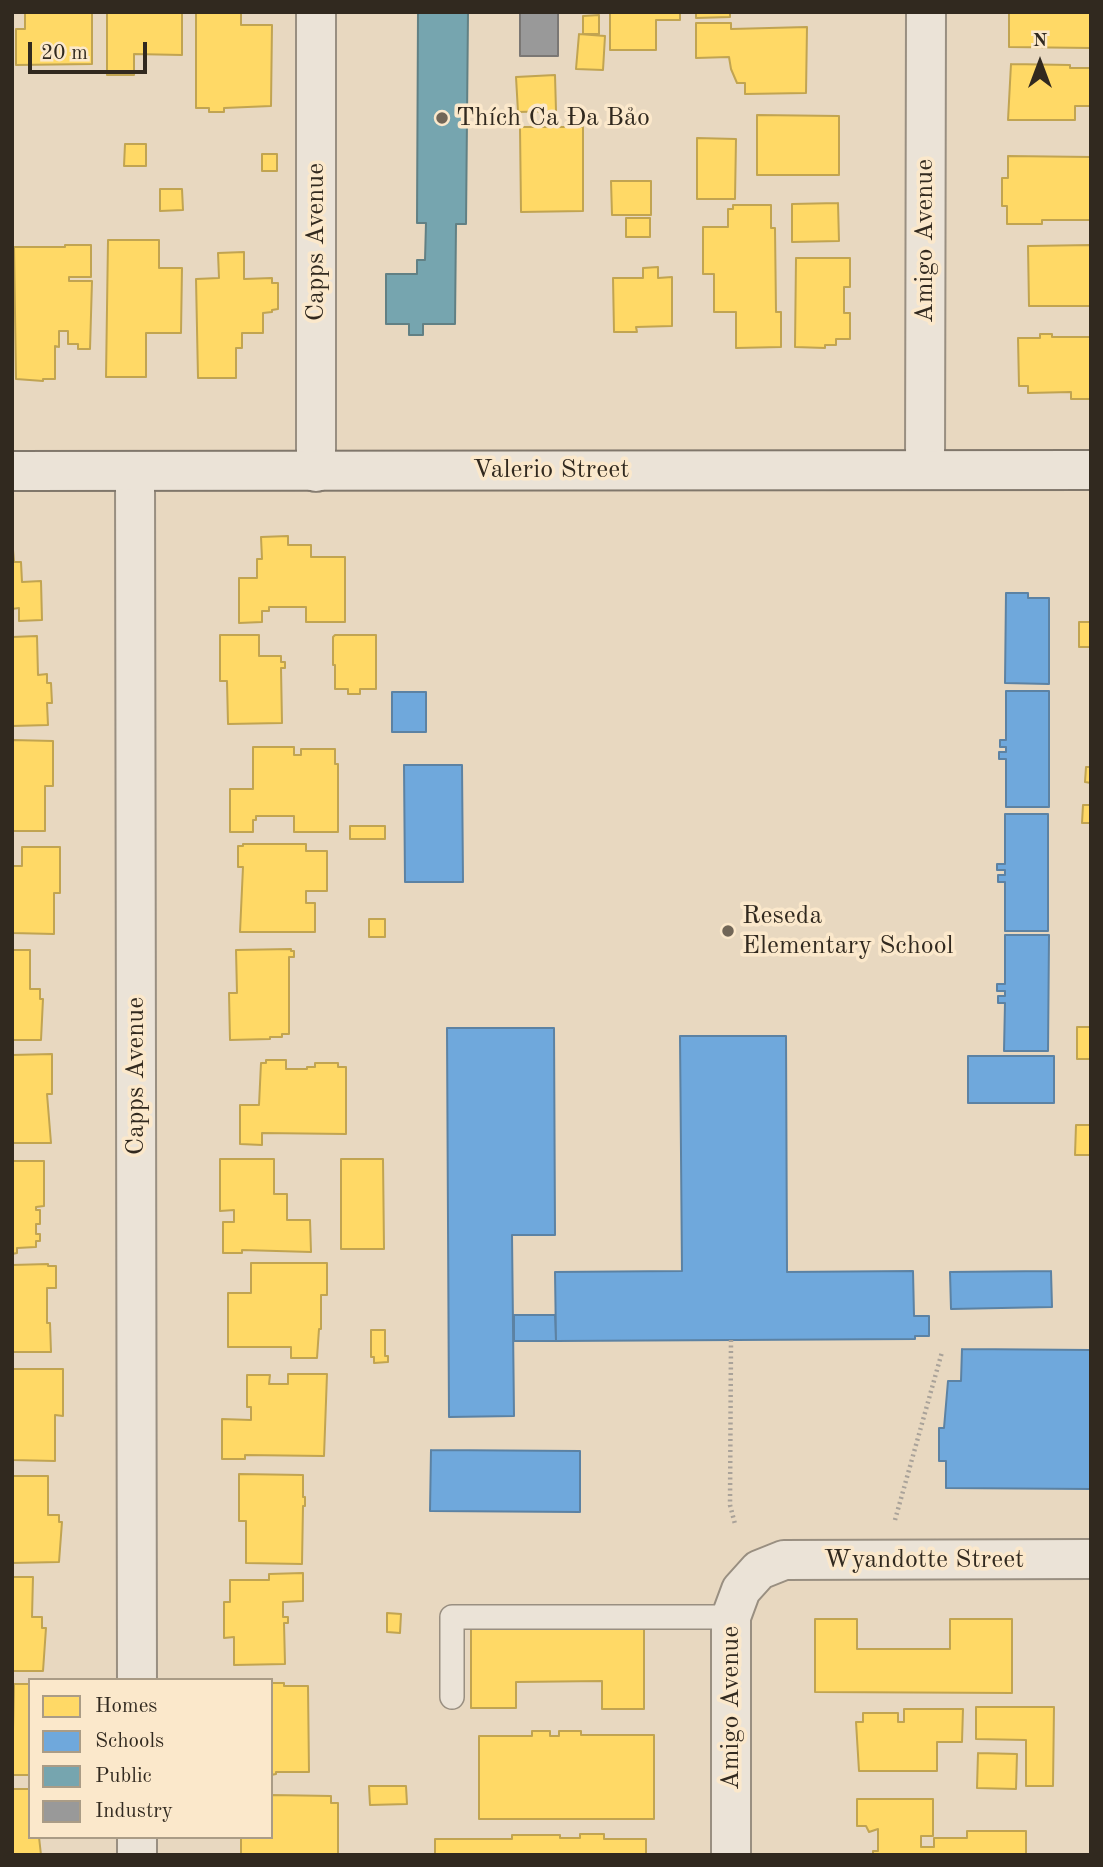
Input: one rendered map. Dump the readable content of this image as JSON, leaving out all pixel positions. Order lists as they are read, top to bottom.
{
  "streets": {
    "street": [
      "Amigo Avenue",
      "Capps Avenue",
      "Valerio Street",
      "Wyandotte Street"
    ]
  },
  "crossings": [
    ["Amigo Avenue", "Valerio Street"],
    ["Amigo Avenue", "Wyandotte Street"],
    ["Capps Avenue", "Valerio Street"]
  ],
  "places": ["Thích Ca Đa Bảo", "Reseda Elementary School"],
  "legend": [
    "Homes",
    "Schools",
    "Public",
    "Industry"
  ],
  "scale_bar": "20 m",
  "north": "top"
}
